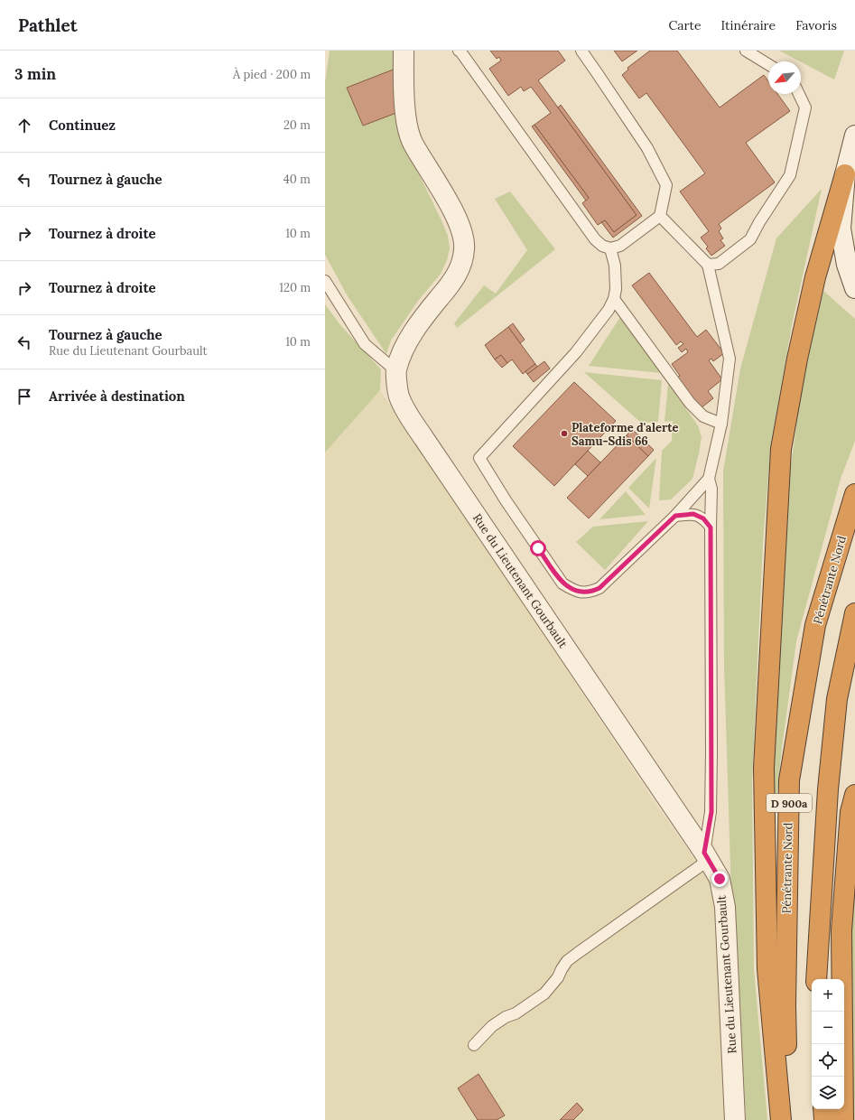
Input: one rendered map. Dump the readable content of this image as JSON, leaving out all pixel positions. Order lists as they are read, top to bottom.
{
  "streets": {
    "highway": ["Pénétrante Nord", "D 900a"],
    "street": ["Rue du Lieutenant Gourbault"]
  },
  "places": ["Plateforme d'alerte Samu-Sdis 66"],
  "north": "bottom left",
  "page": {
    "header": "Pathlet",
    "nav": ["Carte", "Itinéraire", "Favoris"],
    "heading": ["3 min", "À pied · 200 m"],
    "list": [
      ["Continuez", "20 m"],
      ["Tournez à gauche", "40 m"],
      ["Tournez à droite", "10 m"],
      ["Tournez à droite", "120 m"],
      ["Tournez à gauche", "Rue du Lieutenant Gourbault", "10 m"],
      "Arrivée à destination"
    ],
    "map_buttons": ["+", "−"]
  }
}
